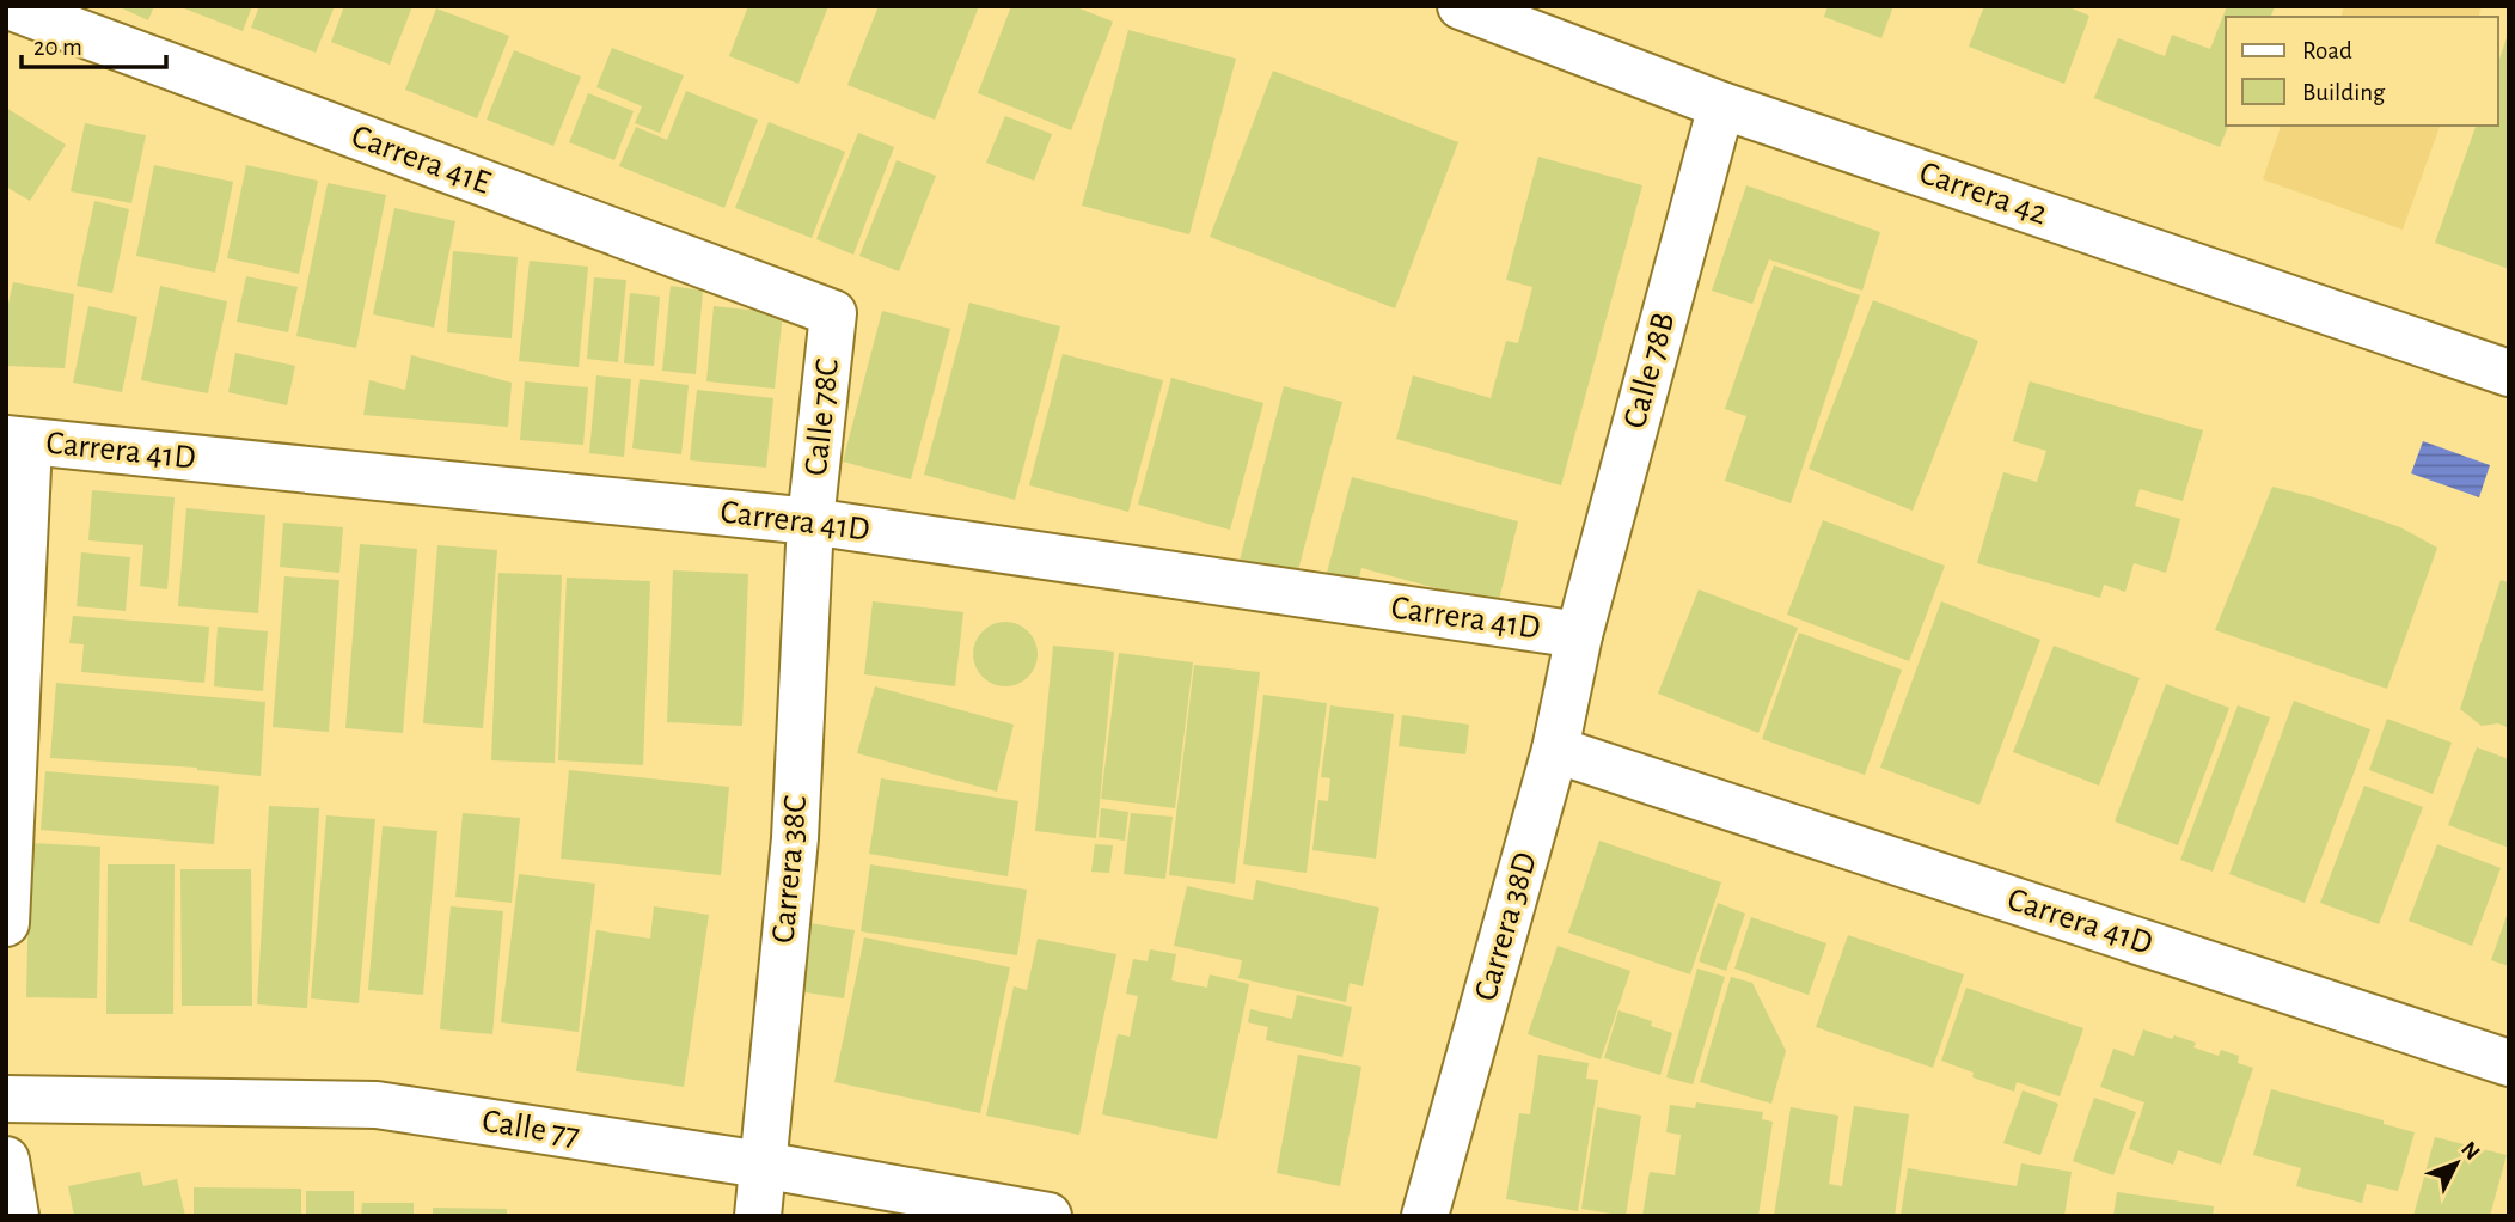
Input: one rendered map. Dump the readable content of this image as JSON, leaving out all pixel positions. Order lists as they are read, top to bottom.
{
  "streets": {
    "street": [
      "Carrera 41E",
      "Carrera 42",
      "Calle 78B",
      "Calle 78C",
      "Carrera 41D",
      "Carrera 38C",
      "Carrera 38D",
      "Calle 77"
    ]
  },
  "crossings": [
    ["Carrera 41E", "Calle 78C"],
    ["Carrera 42", "Calle 78B"],
    ["Calle 78B", "Carrera 41D"],
    ["Calle 78B", "Carrera 38D"],
    ["Calle 78C", "Carrera 41D"],
    ["Calle 78C", "Carrera 38C"],
    ["Carrera 41D", "Carrera 38C"],
    ["Carrera 41D", "Carrera 38D"],
    ["Carrera 38C", "Calle 77"]
  ],
  "legend": ["Road", "Building"],
  "scale_bar": "20 m",
  "north": "top right"
}
